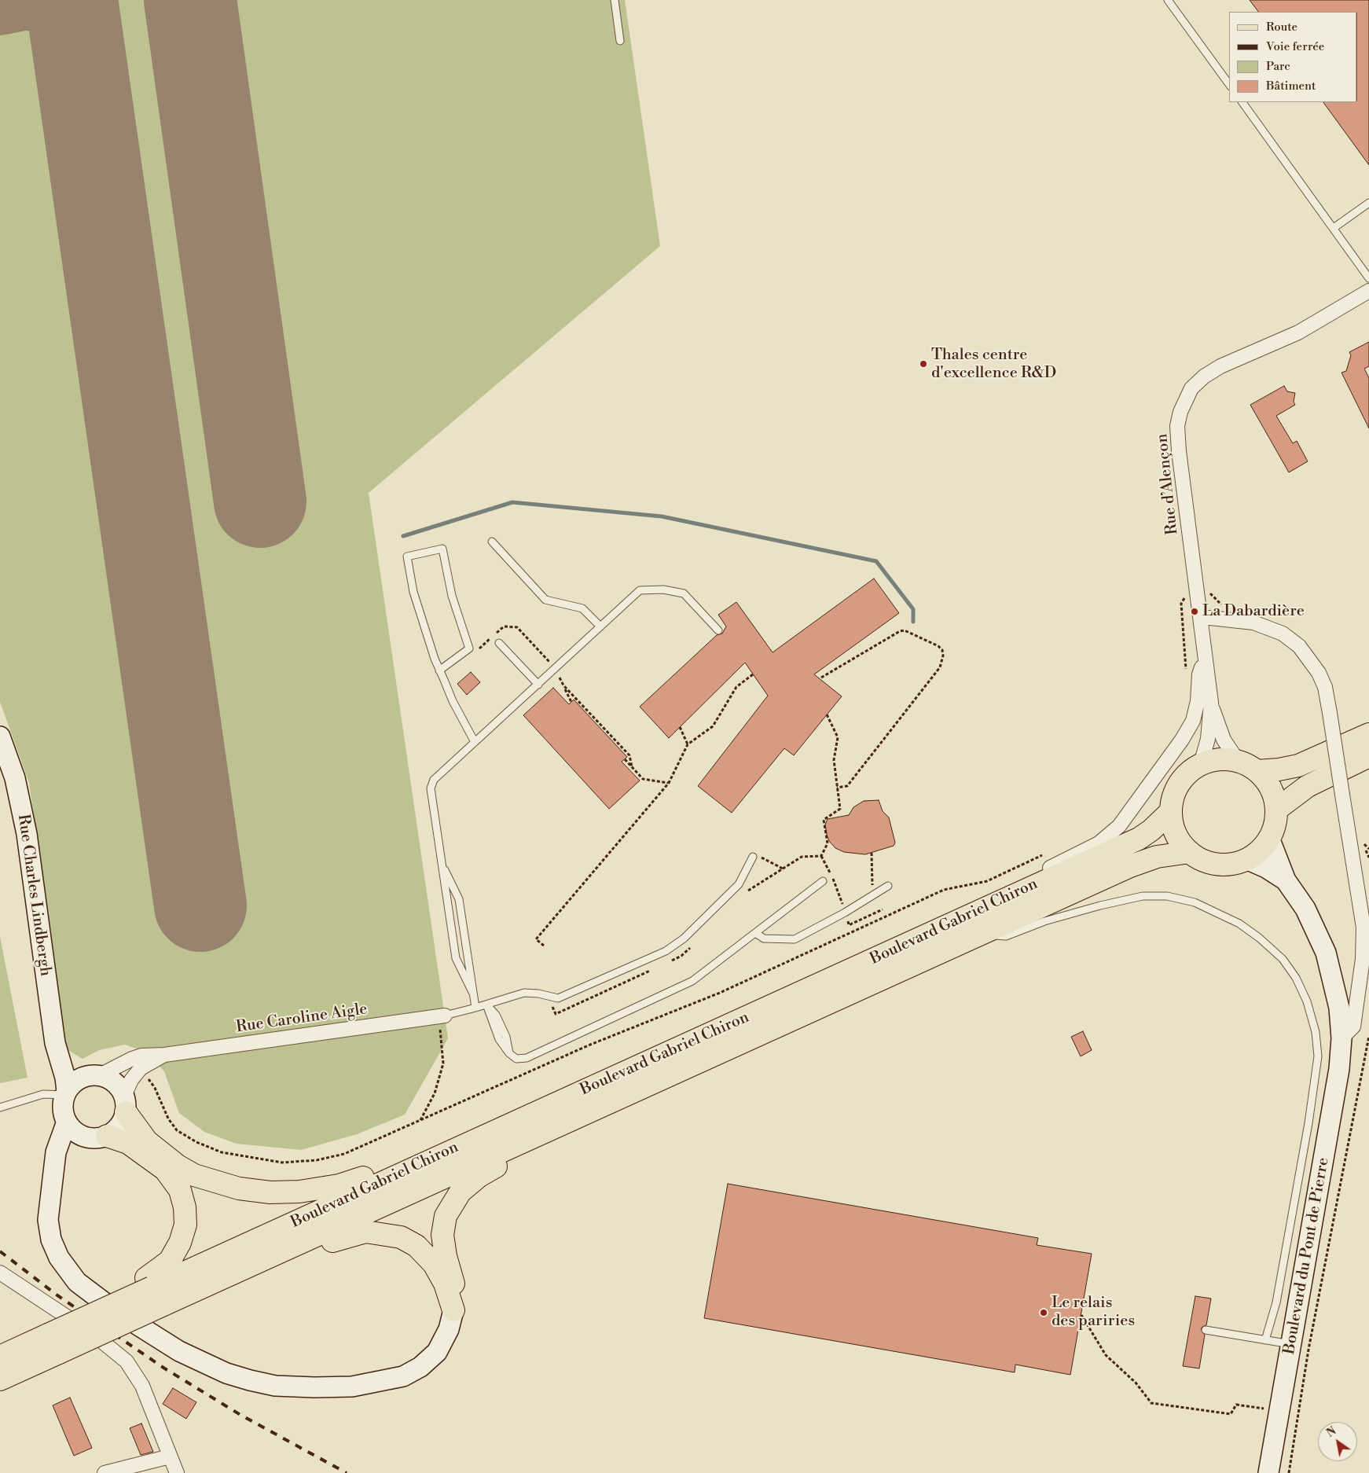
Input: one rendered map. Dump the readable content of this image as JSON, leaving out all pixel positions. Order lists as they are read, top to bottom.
{
  "streets": {
    "main road": ["Boulevard Gabriel Chiron"],
    "street": [
      "Rue d’Alençon",
      "Rue Charles Lindbergh",
      "Rue Caroline Aigle",
      "Boulevard du Pont de Pierre"
    ]
  },
  "crossings": [
    ["Rue Charles Lindbergh", "Rue Caroline Aigle"]
  ],
  "places": ["Thales centre d'excellence R&D", "La Dabardière", "Le relais des pariries"],
  "legend": [
    "Route",
    "Voie ferrée",
    "Parc",
    "Bâtiment"
  ],
  "north": "top left"
}
